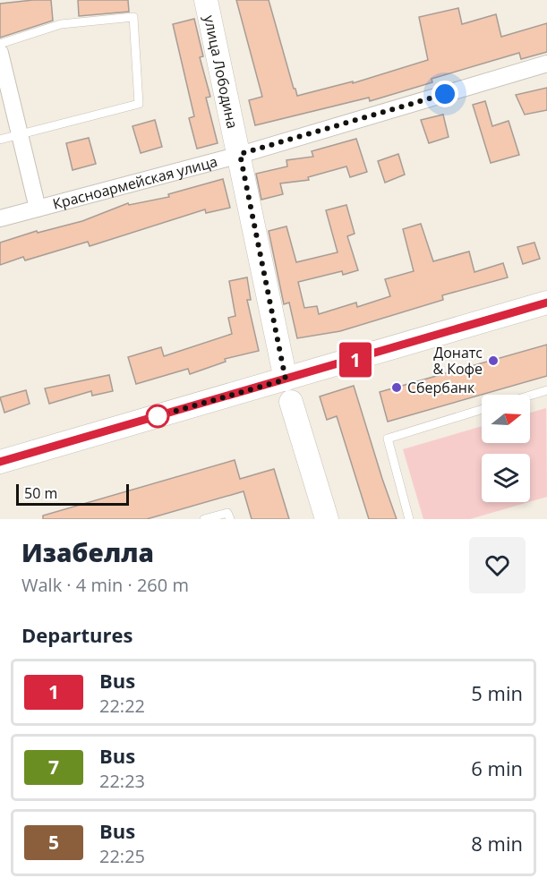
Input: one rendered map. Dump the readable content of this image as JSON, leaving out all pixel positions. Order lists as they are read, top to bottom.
{
  "streets": {
    "main road": ["улица Лободина"],
    "street": ["Красноармейская улица"]
  },
  "crossings": [
    ["улица Лободина", "Красноармейская улица"]
  ],
  "places": ["Донатс & Кофе", "Сбербанк"],
  "lines": ["bus line 1"],
  "scale_bar": "50 m",
  "north": "right",
  "page": {
    "on_map": "1",
    "scale": "50 m",
    "heading": [
      ["Изабелла", "Walk · 4 min · 260 m"],
      "Departures"
    ],
    "list": [
      {
        "mark": "1",
        "name": "Bus",
        "note": "22:22",
        "value": "5 min"
      },
      {
        "mark": "7",
        "name": "Bus",
        "note": "22:23",
        "value": "6 min"
      },
      {
        "mark": "5",
        "name": "Bus",
        "note": "22:25",
        "value": "8 min"
      }
    ]
  }
}
